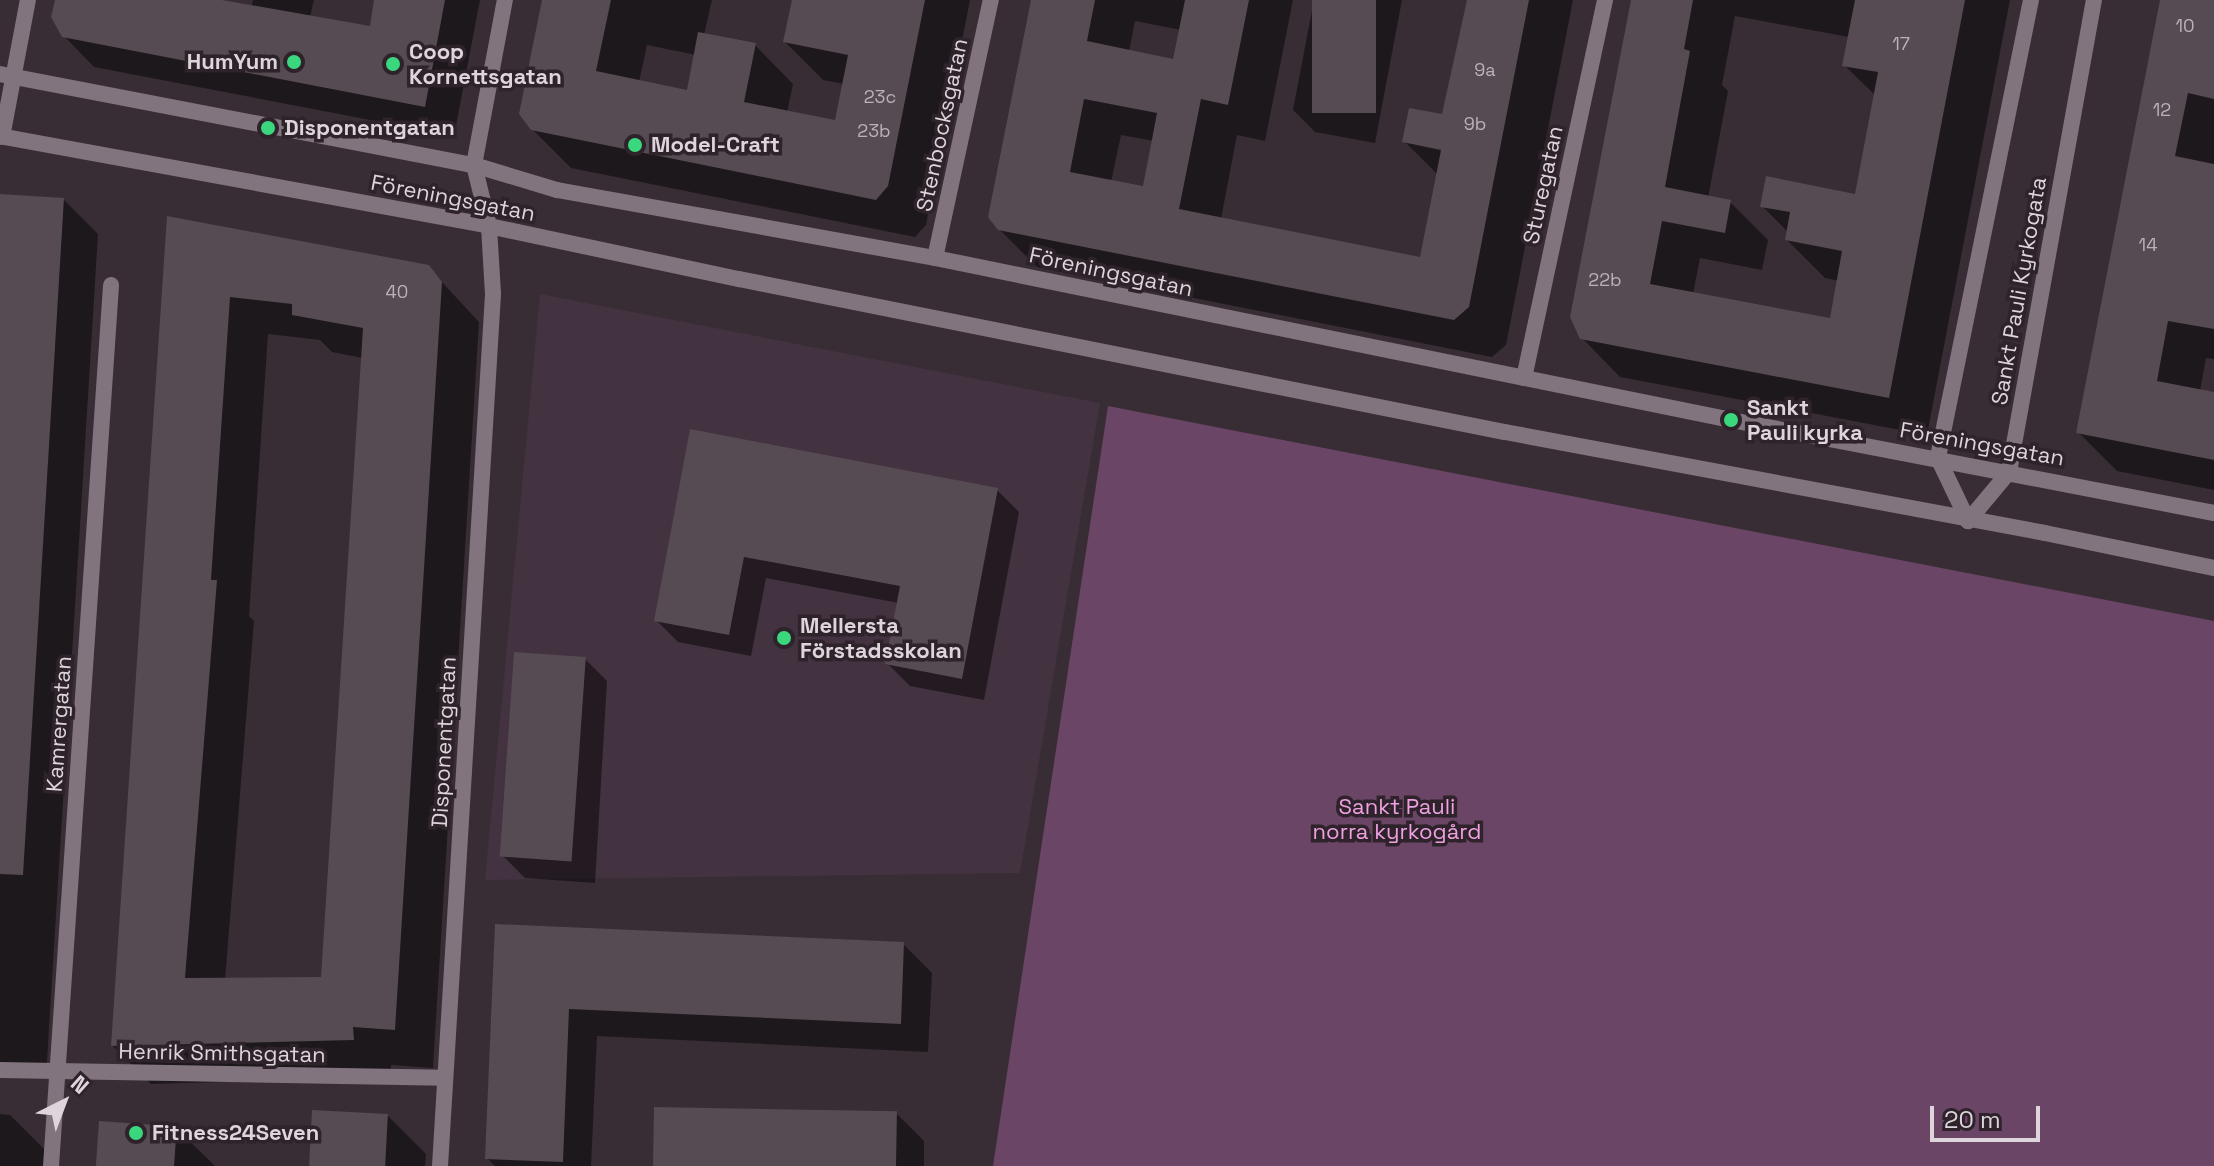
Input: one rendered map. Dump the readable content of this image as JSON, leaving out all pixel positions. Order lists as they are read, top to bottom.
{
  "streets": {
    "street": [
      "Stenbocksgatan",
      "Sturegatan",
      "Föreningsgatan",
      "Sankt Pauli Kyrkogata",
      "Kamrergatan",
      "Disponentgatan",
      "Henrik Smithsgatan"
    ]
  },
  "crossings": [
    ["Stenbocksgatan", "Föreningsgatan"],
    ["Sturegatan", "Föreningsgatan"],
    ["Föreningsgatan", "Sankt Pauli Kyrkogata"],
    ["Föreningsgatan", "Disponentgatan"],
    ["Kamrergatan", "Henrik Smithsgatan"],
    ["Disponentgatan", "Henrik Smithsgatan"]
  ],
  "parks": ["Sankt Pauli norra kyrkogård"],
  "places": [
    "HumYum",
    "Coop Kornettsgatan",
    "Disponentgatan",
    "Model-Craft",
    "Sankt Pauli kyrka",
    "Mellersta Förstadsskolan",
    "Fitness24Seven"
  ],
  "house_numbers": [
    "10",
    "17",
    "9a",
    "23c",
    "12",
    "9b",
    "23b",
    "14",
    "22b",
    "40"
  ],
  "scale_bar": "20 m",
  "north": "top right"
}
